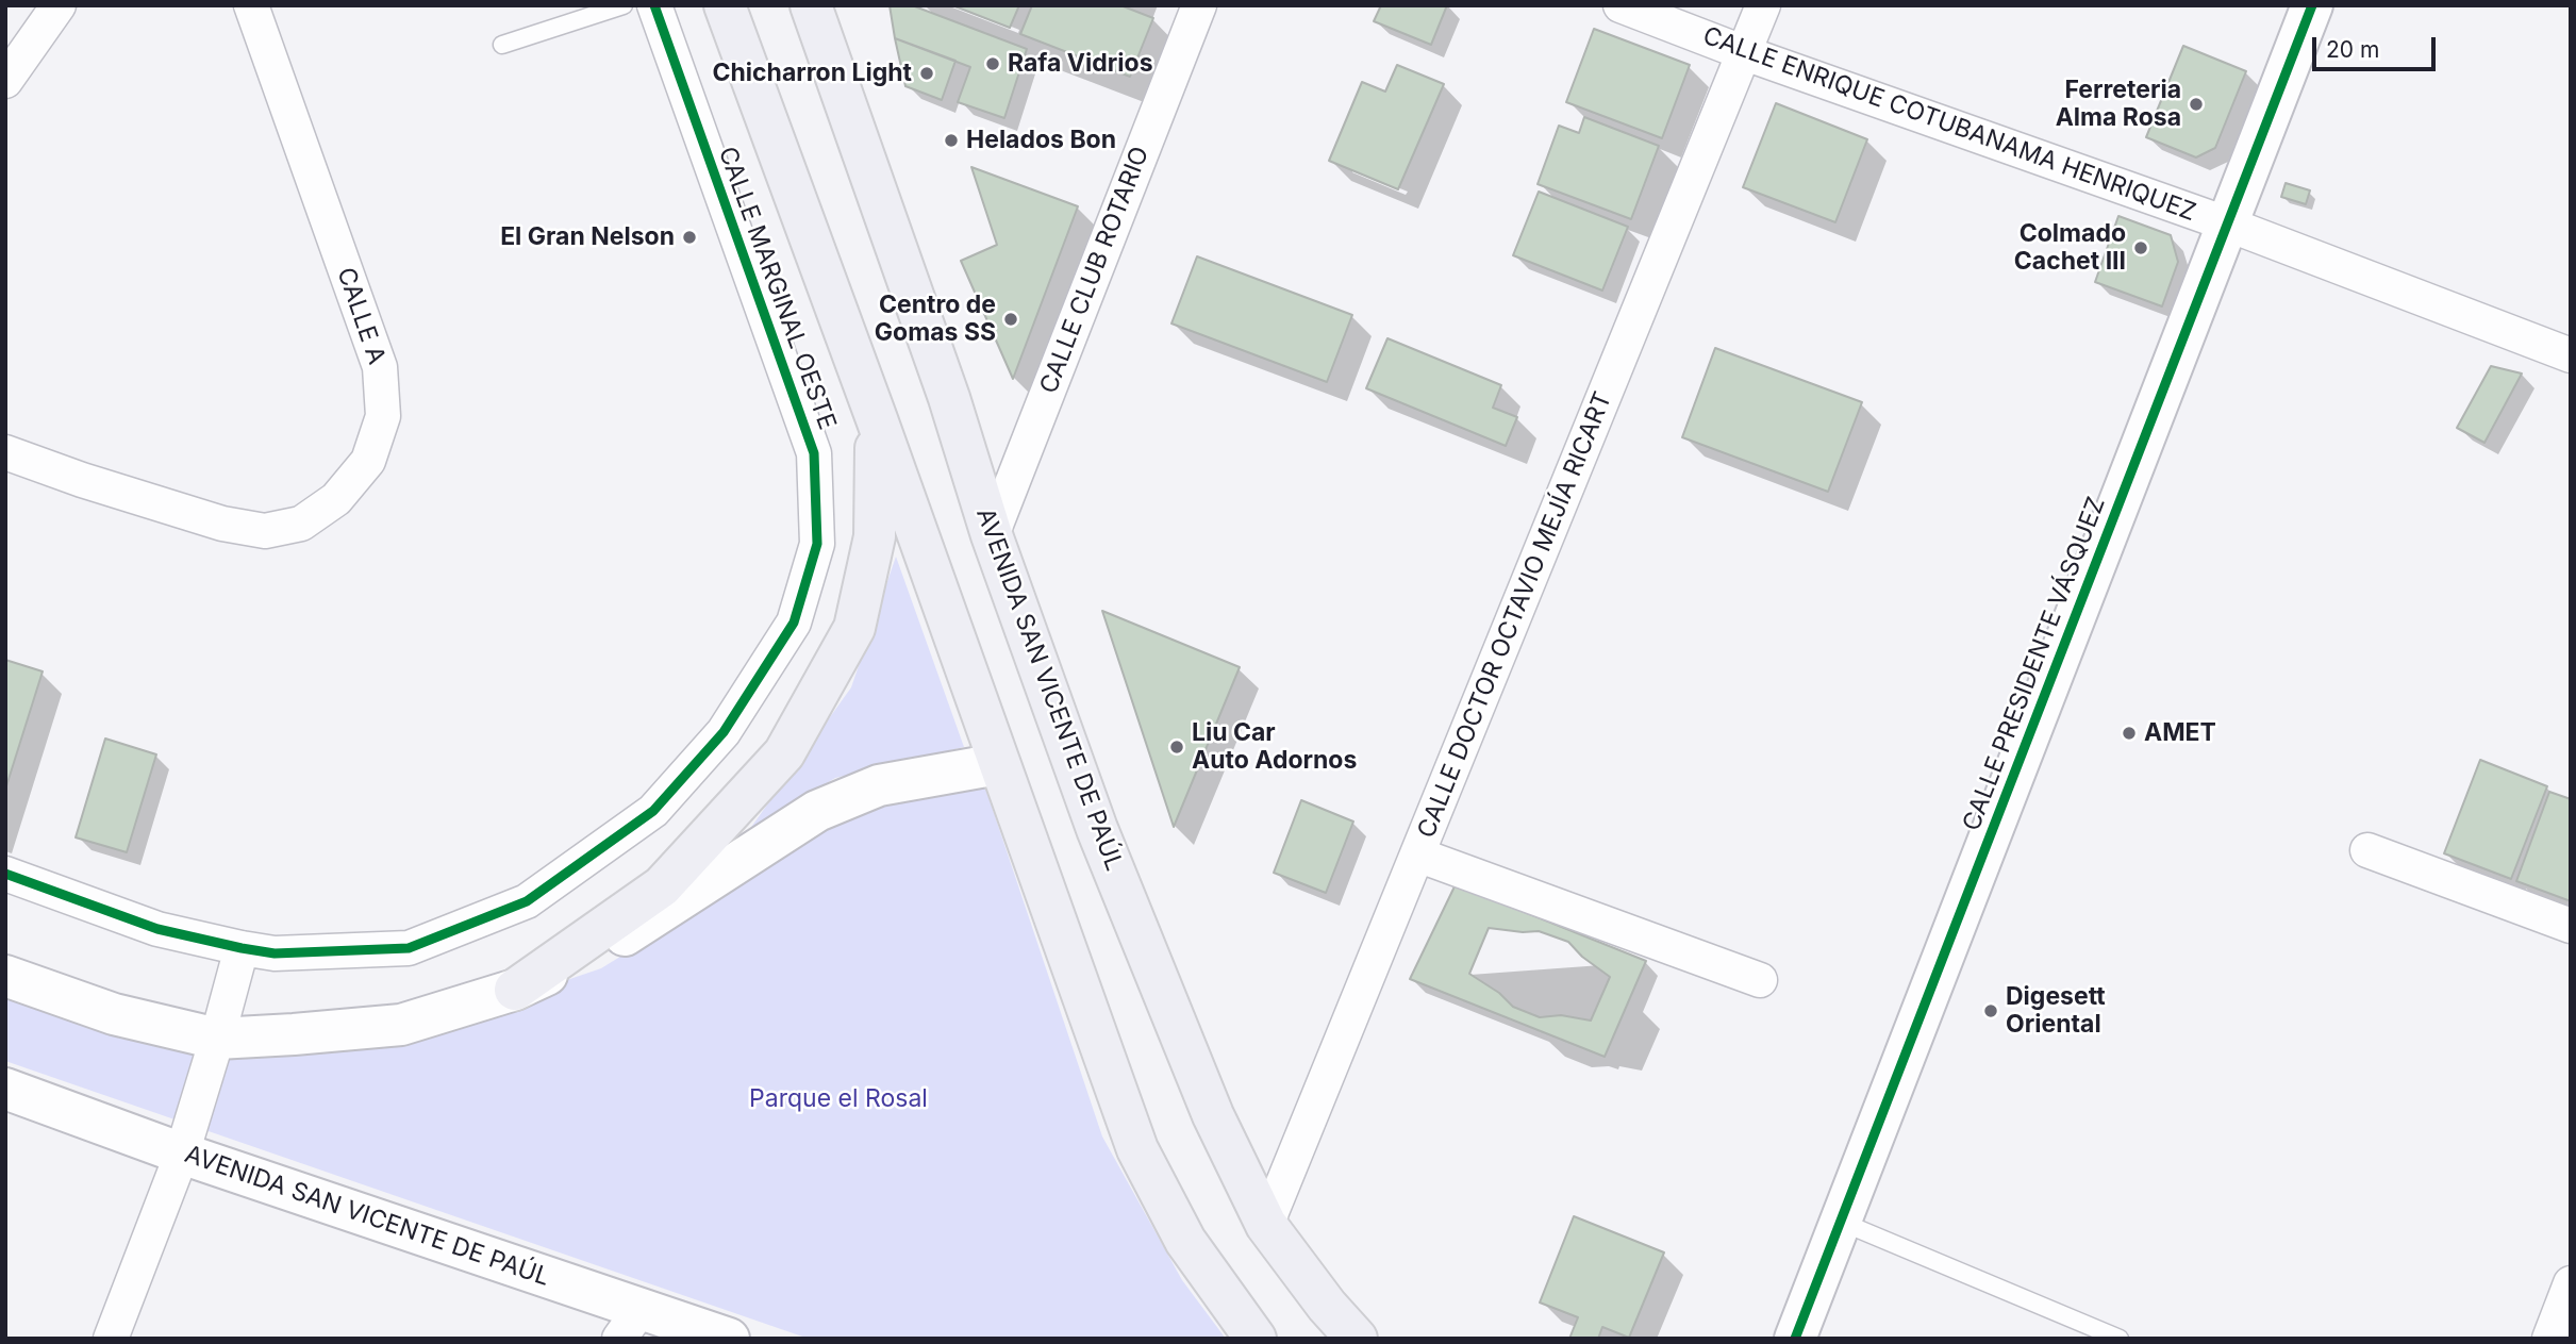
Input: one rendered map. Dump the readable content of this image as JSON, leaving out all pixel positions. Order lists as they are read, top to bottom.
{
  "streets": {
    "main road": ["AVENIDA SAN VICENTE DE PAÚL"],
    "street": [
      "CALLE ENRIQUE COTUBANAMA HENRIQUEZ",
      "CALLE CLUB ROTARIO",
      "CALLE MARGINAL OESTE",
      "CALLE A",
      "CALLE DOCTOR OCTAVIO MEJÍA RICART",
      "CALLE PRESIDENTE VÁSQUEZ"
    ]
  },
  "crossings": [
    ["CALLE ENRIQUE COTUBANAMA HENRIQUEZ", "CALLE DOCTOR OCTAVIO MEJÍA RICART"],
    ["CALLE ENRIQUE COTUBANAMA HENRIQUEZ", "CALLE PRESIDENTE VÁSQUEZ"],
    ["CALLE CLUB ROTARIO", "AVENIDA SAN VICENTE DE PAÚL"],
    ["CALLE DOCTOR OCTAVIO MEJÍA RICART", "AVENIDA SAN VICENTE DE PAÚL"]
  ],
  "parks": ["Parque el Rosal"],
  "places": [
    "Rafa Vidrios",
    "Chicharron Light",
    "Ferreteria Alma Rosa",
    "Helados Bon",
    "El Gran Nelson",
    "Colmado Cachet III",
    "Centro de Gomas SS",
    "AMET",
    "Liu Car Auto Adornos",
    "Digesett Oriental"
  ],
  "scale_bar": "20 m"
}
